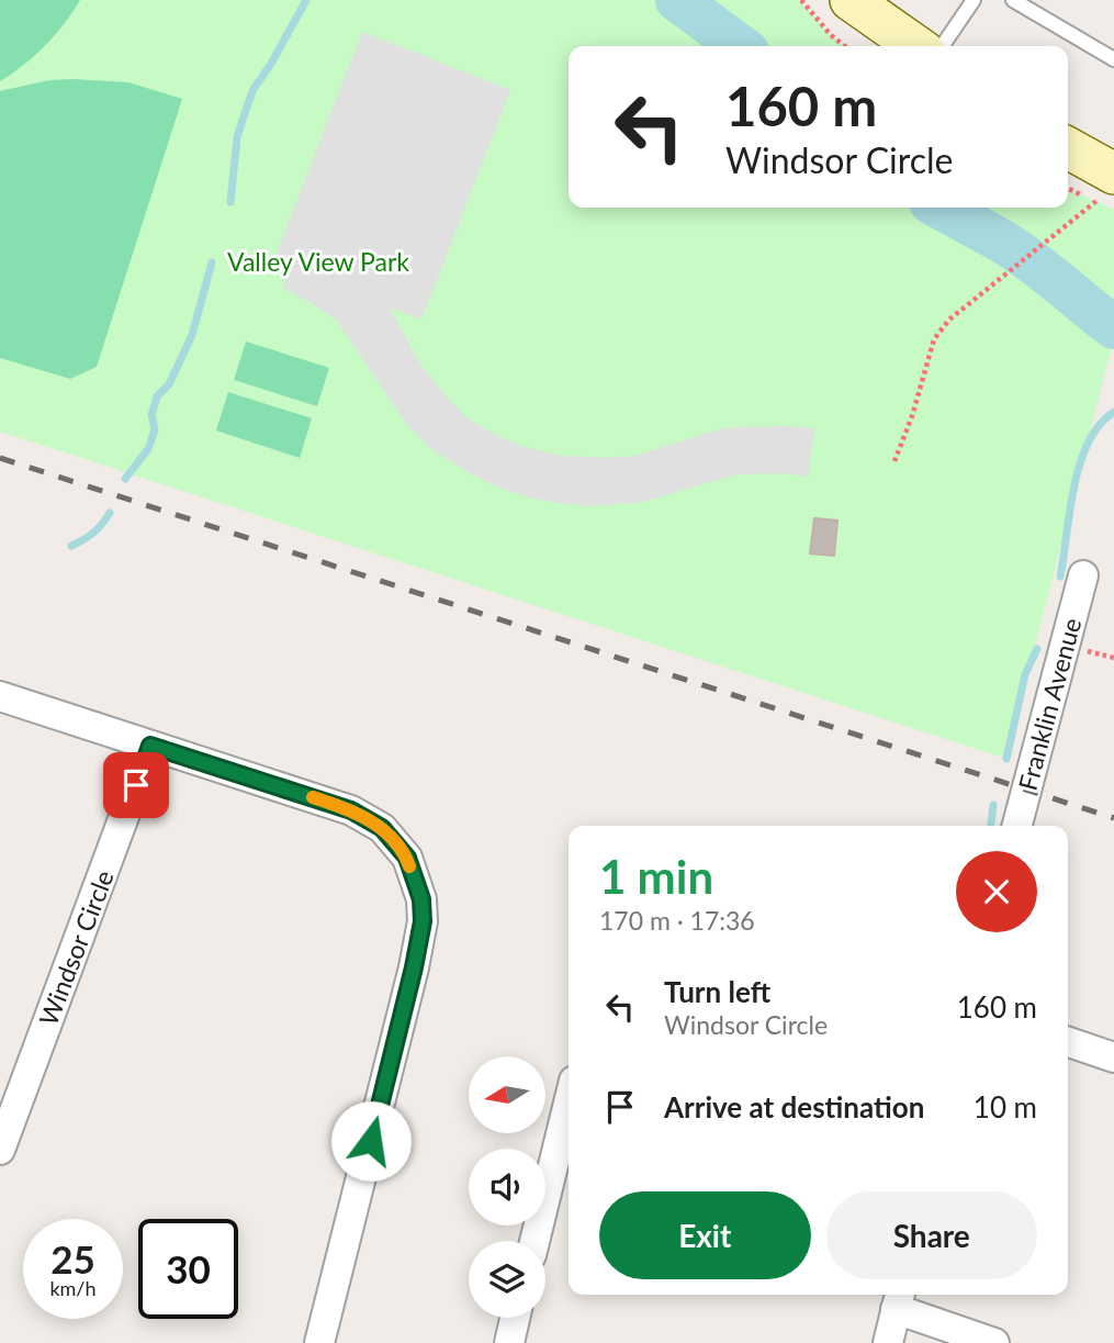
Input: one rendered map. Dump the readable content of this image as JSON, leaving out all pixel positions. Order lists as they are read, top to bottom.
{
  "streets": {
    "street": ["Franklin Avenue", "Windsor Circle"]
  },
  "parks": ["Valley View Park"],
  "north": "left",
  "page": {
    "turn": ["160 m", "Windsor Circle"],
    "heading": ["1 min", "170 m · 17:36"],
    "list": [
      {
        "name": "Turn left",
        "note": "Windsor Circle",
        "value": "160 m"
      },
      {
        "name": "Arrive at destination",
        "value": "10 m"
      }
    ],
    "buttons": ["Exit", "Share"],
    "speed": "25 km/h",
    "limit": "30"
  }
}
